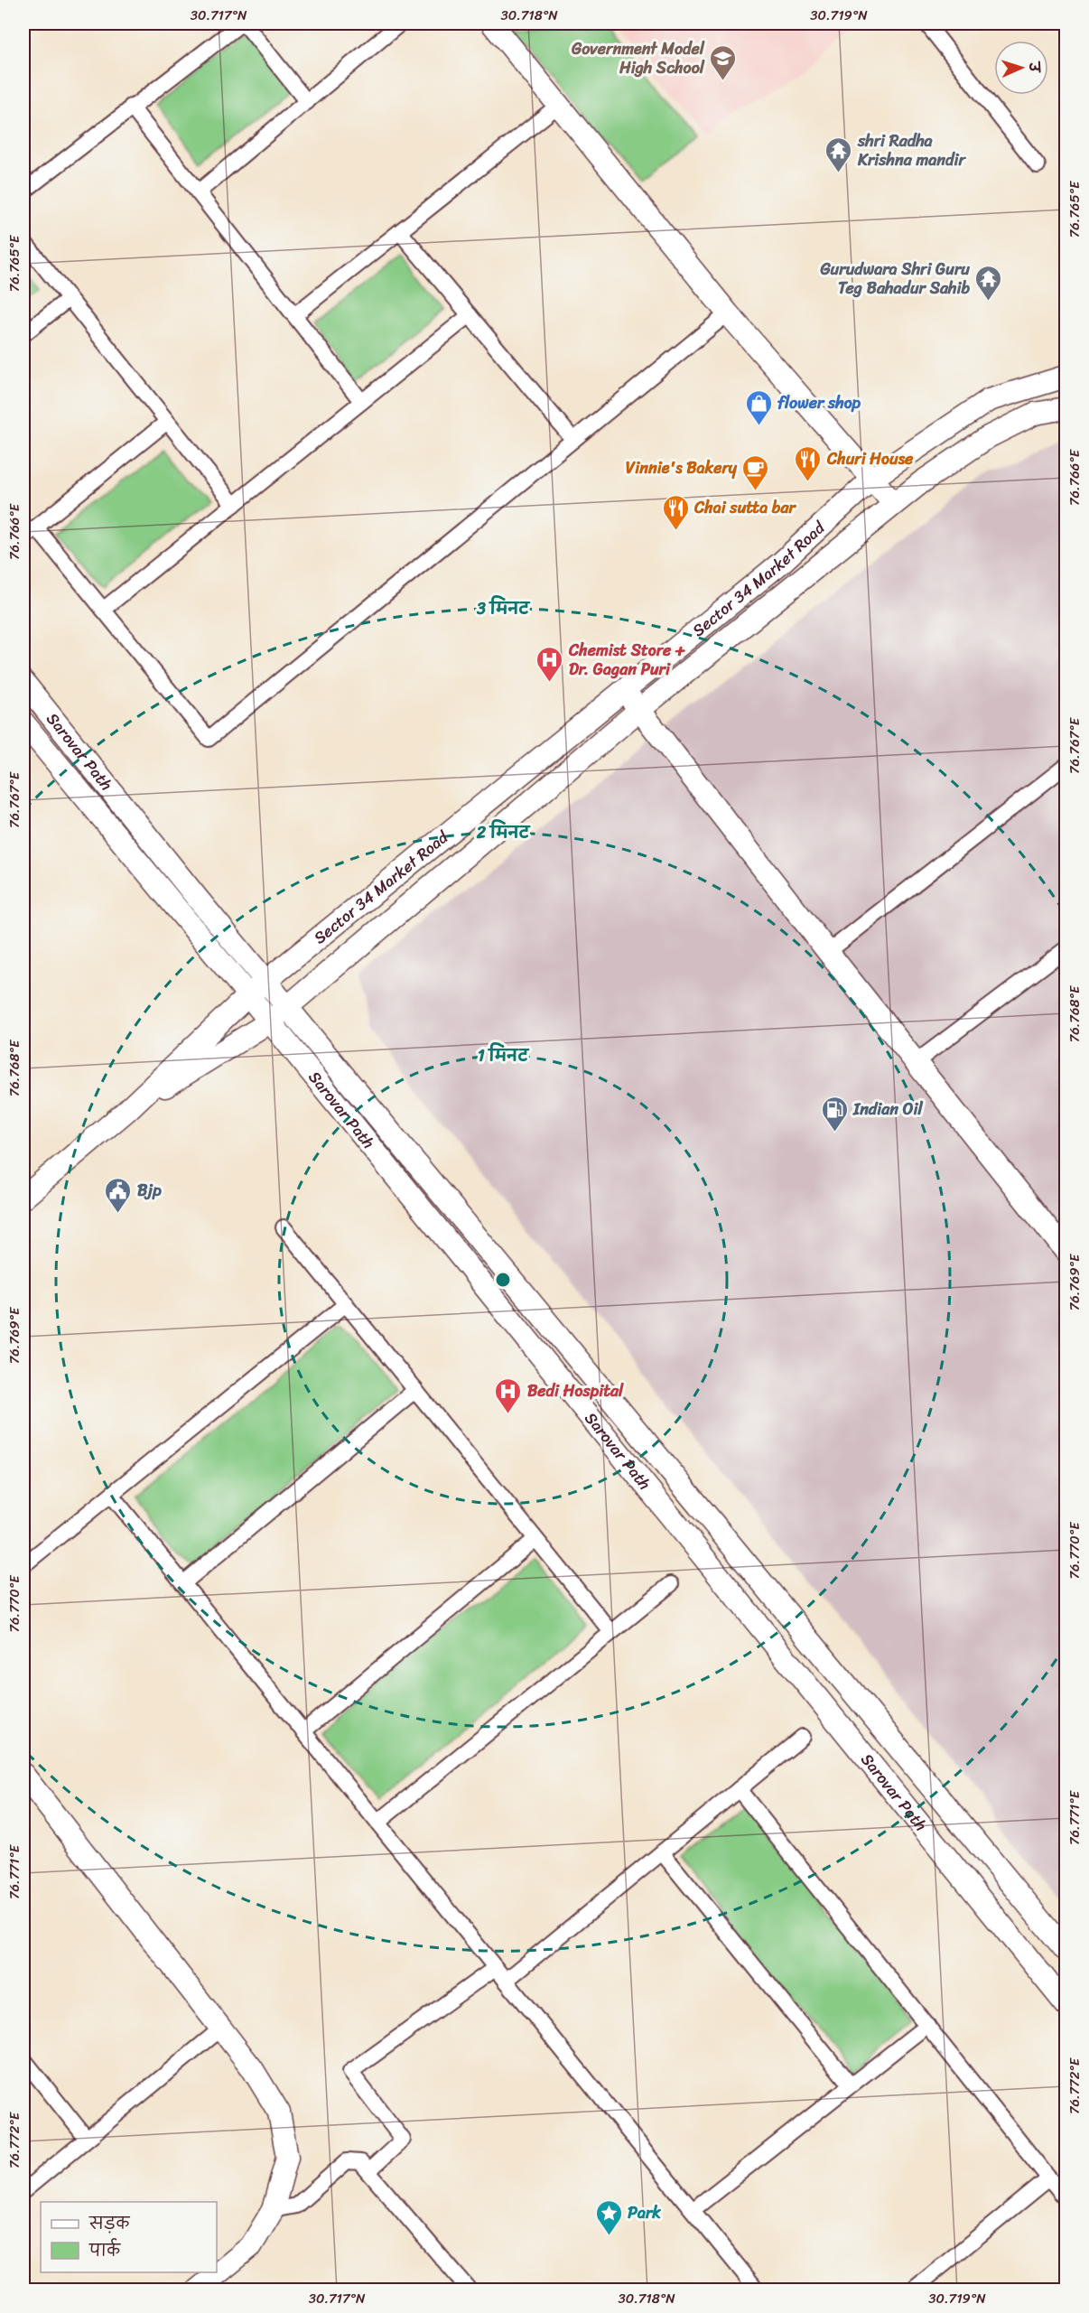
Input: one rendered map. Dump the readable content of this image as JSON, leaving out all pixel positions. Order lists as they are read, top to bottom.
{
  "streets": {
    "street": ["Sector 34 Market Road", "Sarovar Path"]
  },
  "crossings": [
    ["Sector 34 Market Road", "Sarovar Path"]
  ],
  "places": {
    "school or university": ["Government Model High School"],
    "temple": ["shri Radha Krishna mandir", "Gurudwara Shri Guru Teg Bahadur Sahib"],
    "shop": ["flower shop"],
    "restaurant": ["Churi House", "Chai sutta bar"],
    "cafe": ["Vinnie's Bakery"],
    "hospital": ["Chemist Store + Dr. Gagan Puri", "Bedi Hospital"],
    "fuel station": ["Indian Oil"],
    "public building": ["Bjp"],
    "place": ["Park"]
  },
  "legend": ["सड़क", "पार्क"],
  "north": "right",
  "coordinates": [
    "30.717°N",
    "30.718°N",
    "30.719°N",
    "76.765°E",
    "76.766°E",
    "76.767°E",
    "76.768°E",
    "76.769°E",
    "76.770°E",
    "76.771°E",
    "76.772°E"
  ],
  "rings": ["3 मिनट", "2 मिनट", "1 मिनट"]
}
